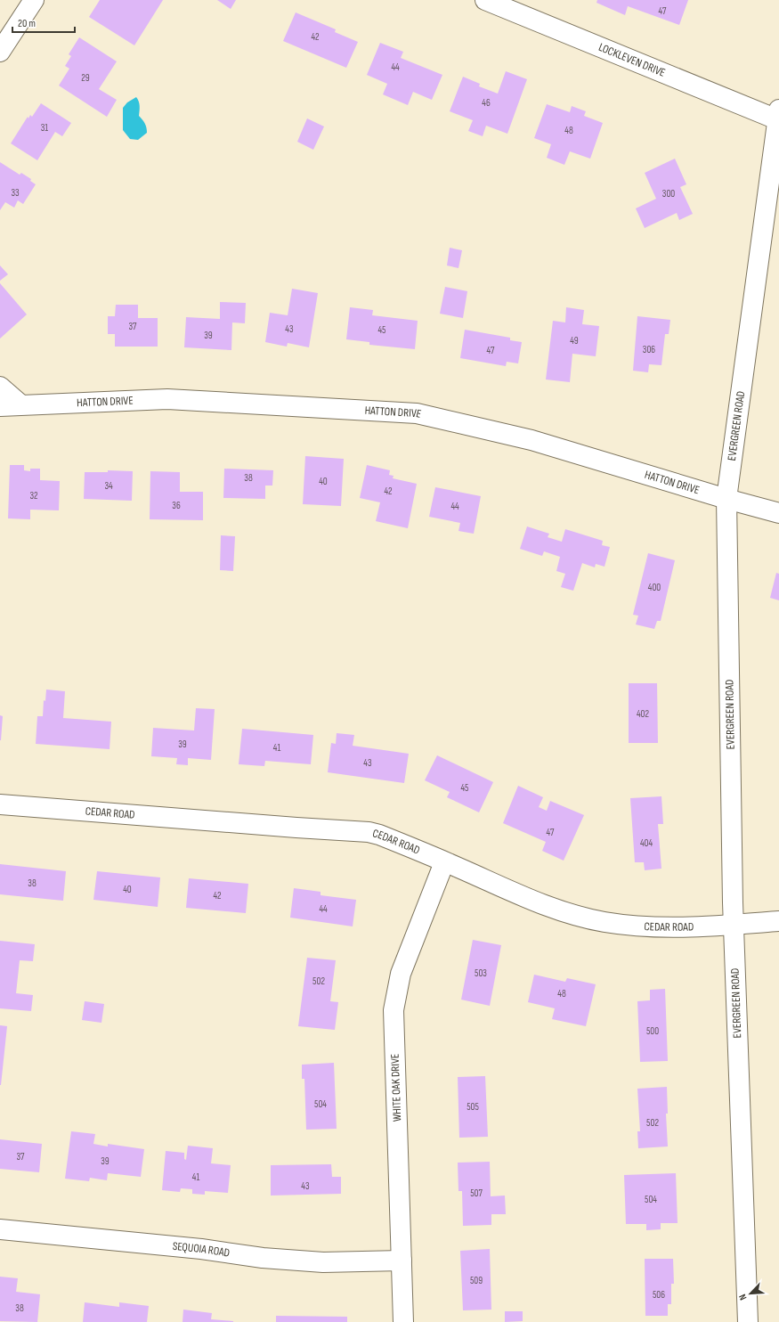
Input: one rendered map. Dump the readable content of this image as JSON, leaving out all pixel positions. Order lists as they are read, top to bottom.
{
  "streets": {
    "street": [
      "LOCKLEVEN DRIVE",
      "HATTON DRIVE",
      "EVERGREEN ROAD",
      "CEDAR ROAD",
      "WHITE OAK DRIVE",
      "SEQUOIA ROAD"
    ]
  },
  "crossings": [
    ["LOCKLEVEN DRIVE", "EVERGREEN ROAD"],
    ["HATTON DRIVE", "EVERGREEN ROAD"],
    ["EVERGREEN ROAD", "CEDAR ROAD"],
    ["CEDAR ROAD", "WHITE OAK DRIVE"],
    ["WHITE OAK DRIVE", "SEQUOIA ROAD"]
  ],
  "house_numbers": [
    "47",
    "42",
    "44",
    "29",
    "46",
    "31",
    "48",
    "33",
    "300",
    "37",
    "43",
    "45",
    "39",
    "49",
    "306",
    "47",
    "38",
    "40",
    "34",
    "42",
    "32",
    "36",
    "44",
    "400",
    "402",
    "39",
    "41",
    "43",
    "45",
    "47",
    "404",
    "38",
    "40",
    "42",
    "44",
    "503",
    "502",
    "48",
    "500",
    "504",
    "505",
    "502",
    "37",
    "39",
    "41",
    "43",
    "507",
    "504",
    "509",
    "506",
    "38"
  ],
  "scale_bar": "20 m",
  "north": "bottom left"
}
